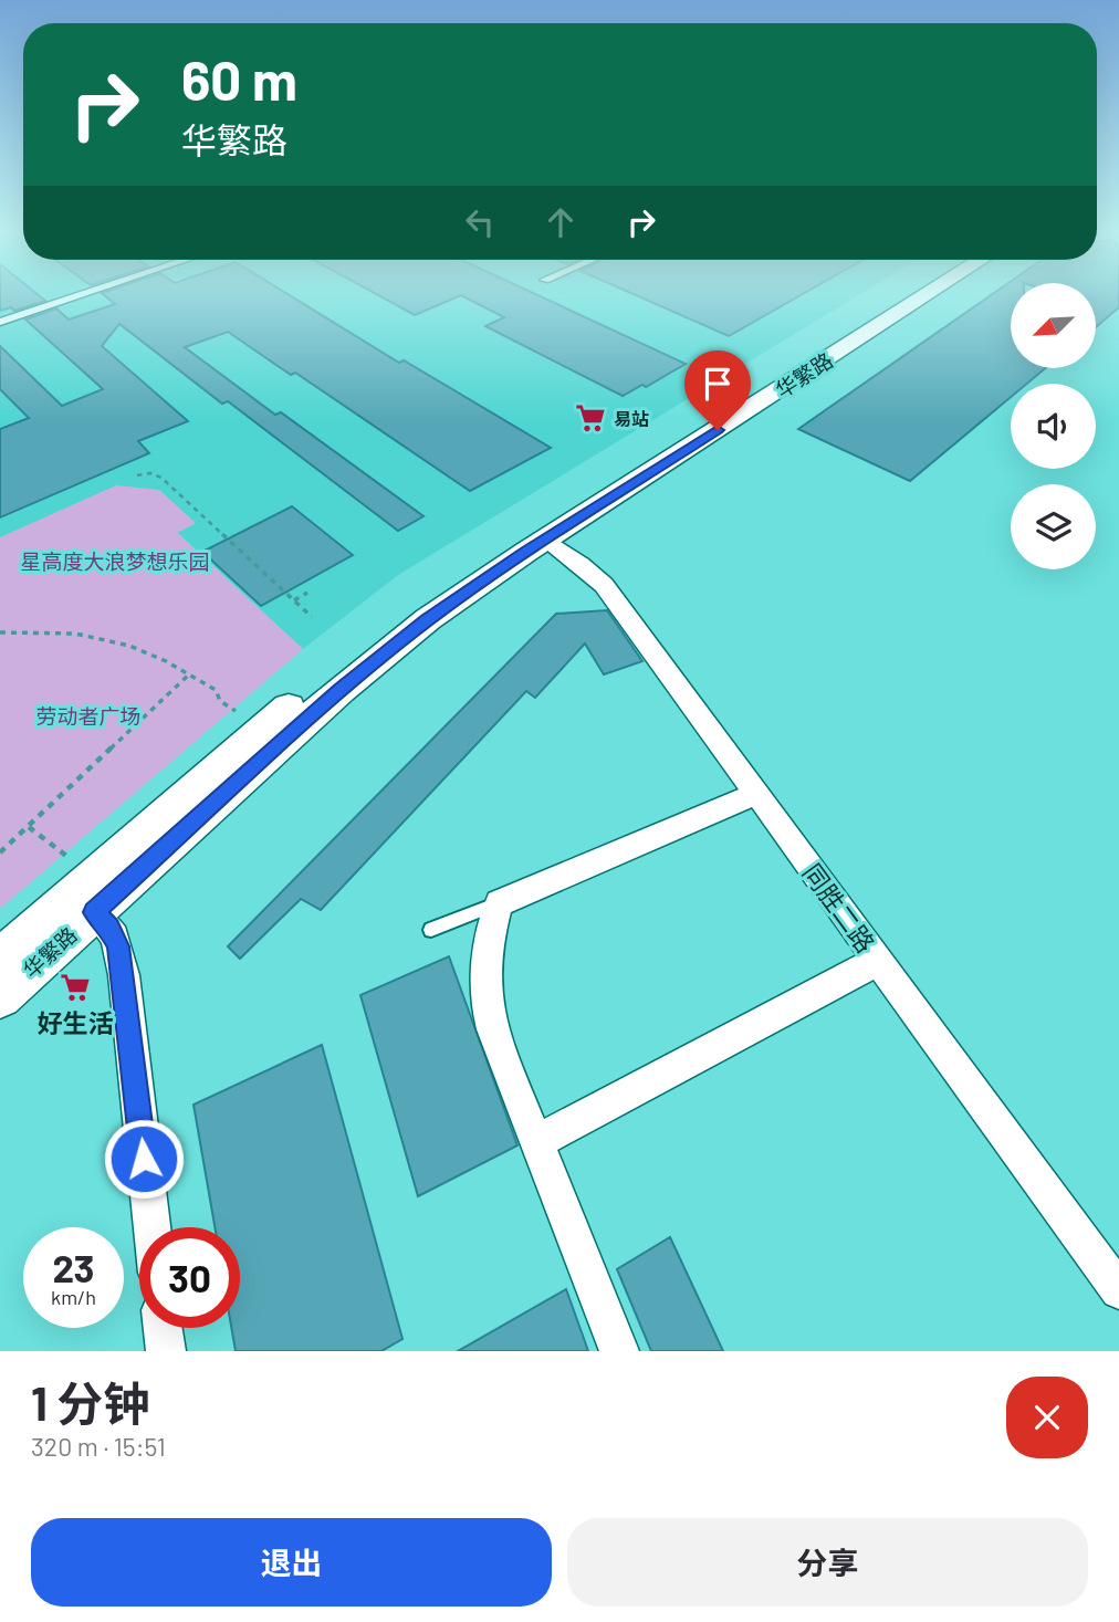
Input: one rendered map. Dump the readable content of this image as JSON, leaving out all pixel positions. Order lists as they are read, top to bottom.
{
  "streets": {
    "main road": ["华繁路"],
    "street": ["同胜二路"]
  },
  "crossings": [
    ["华繁路", "同胜二路"]
  ],
  "parks": ["星高度大浪梦想乐园", "劳动者广场"],
  "places": {
    "supermarket": ["易站", "好生活"]
  },
  "north": "bottom left",
  "page": {
    "turn": ["60 m", "华繁路"],
    "speed": "23 km/h",
    "limit": "30",
    "heading": ["1 分钟", "320 m · 15:51"],
    "buttons": ["退出", "分享"]
  }
}
